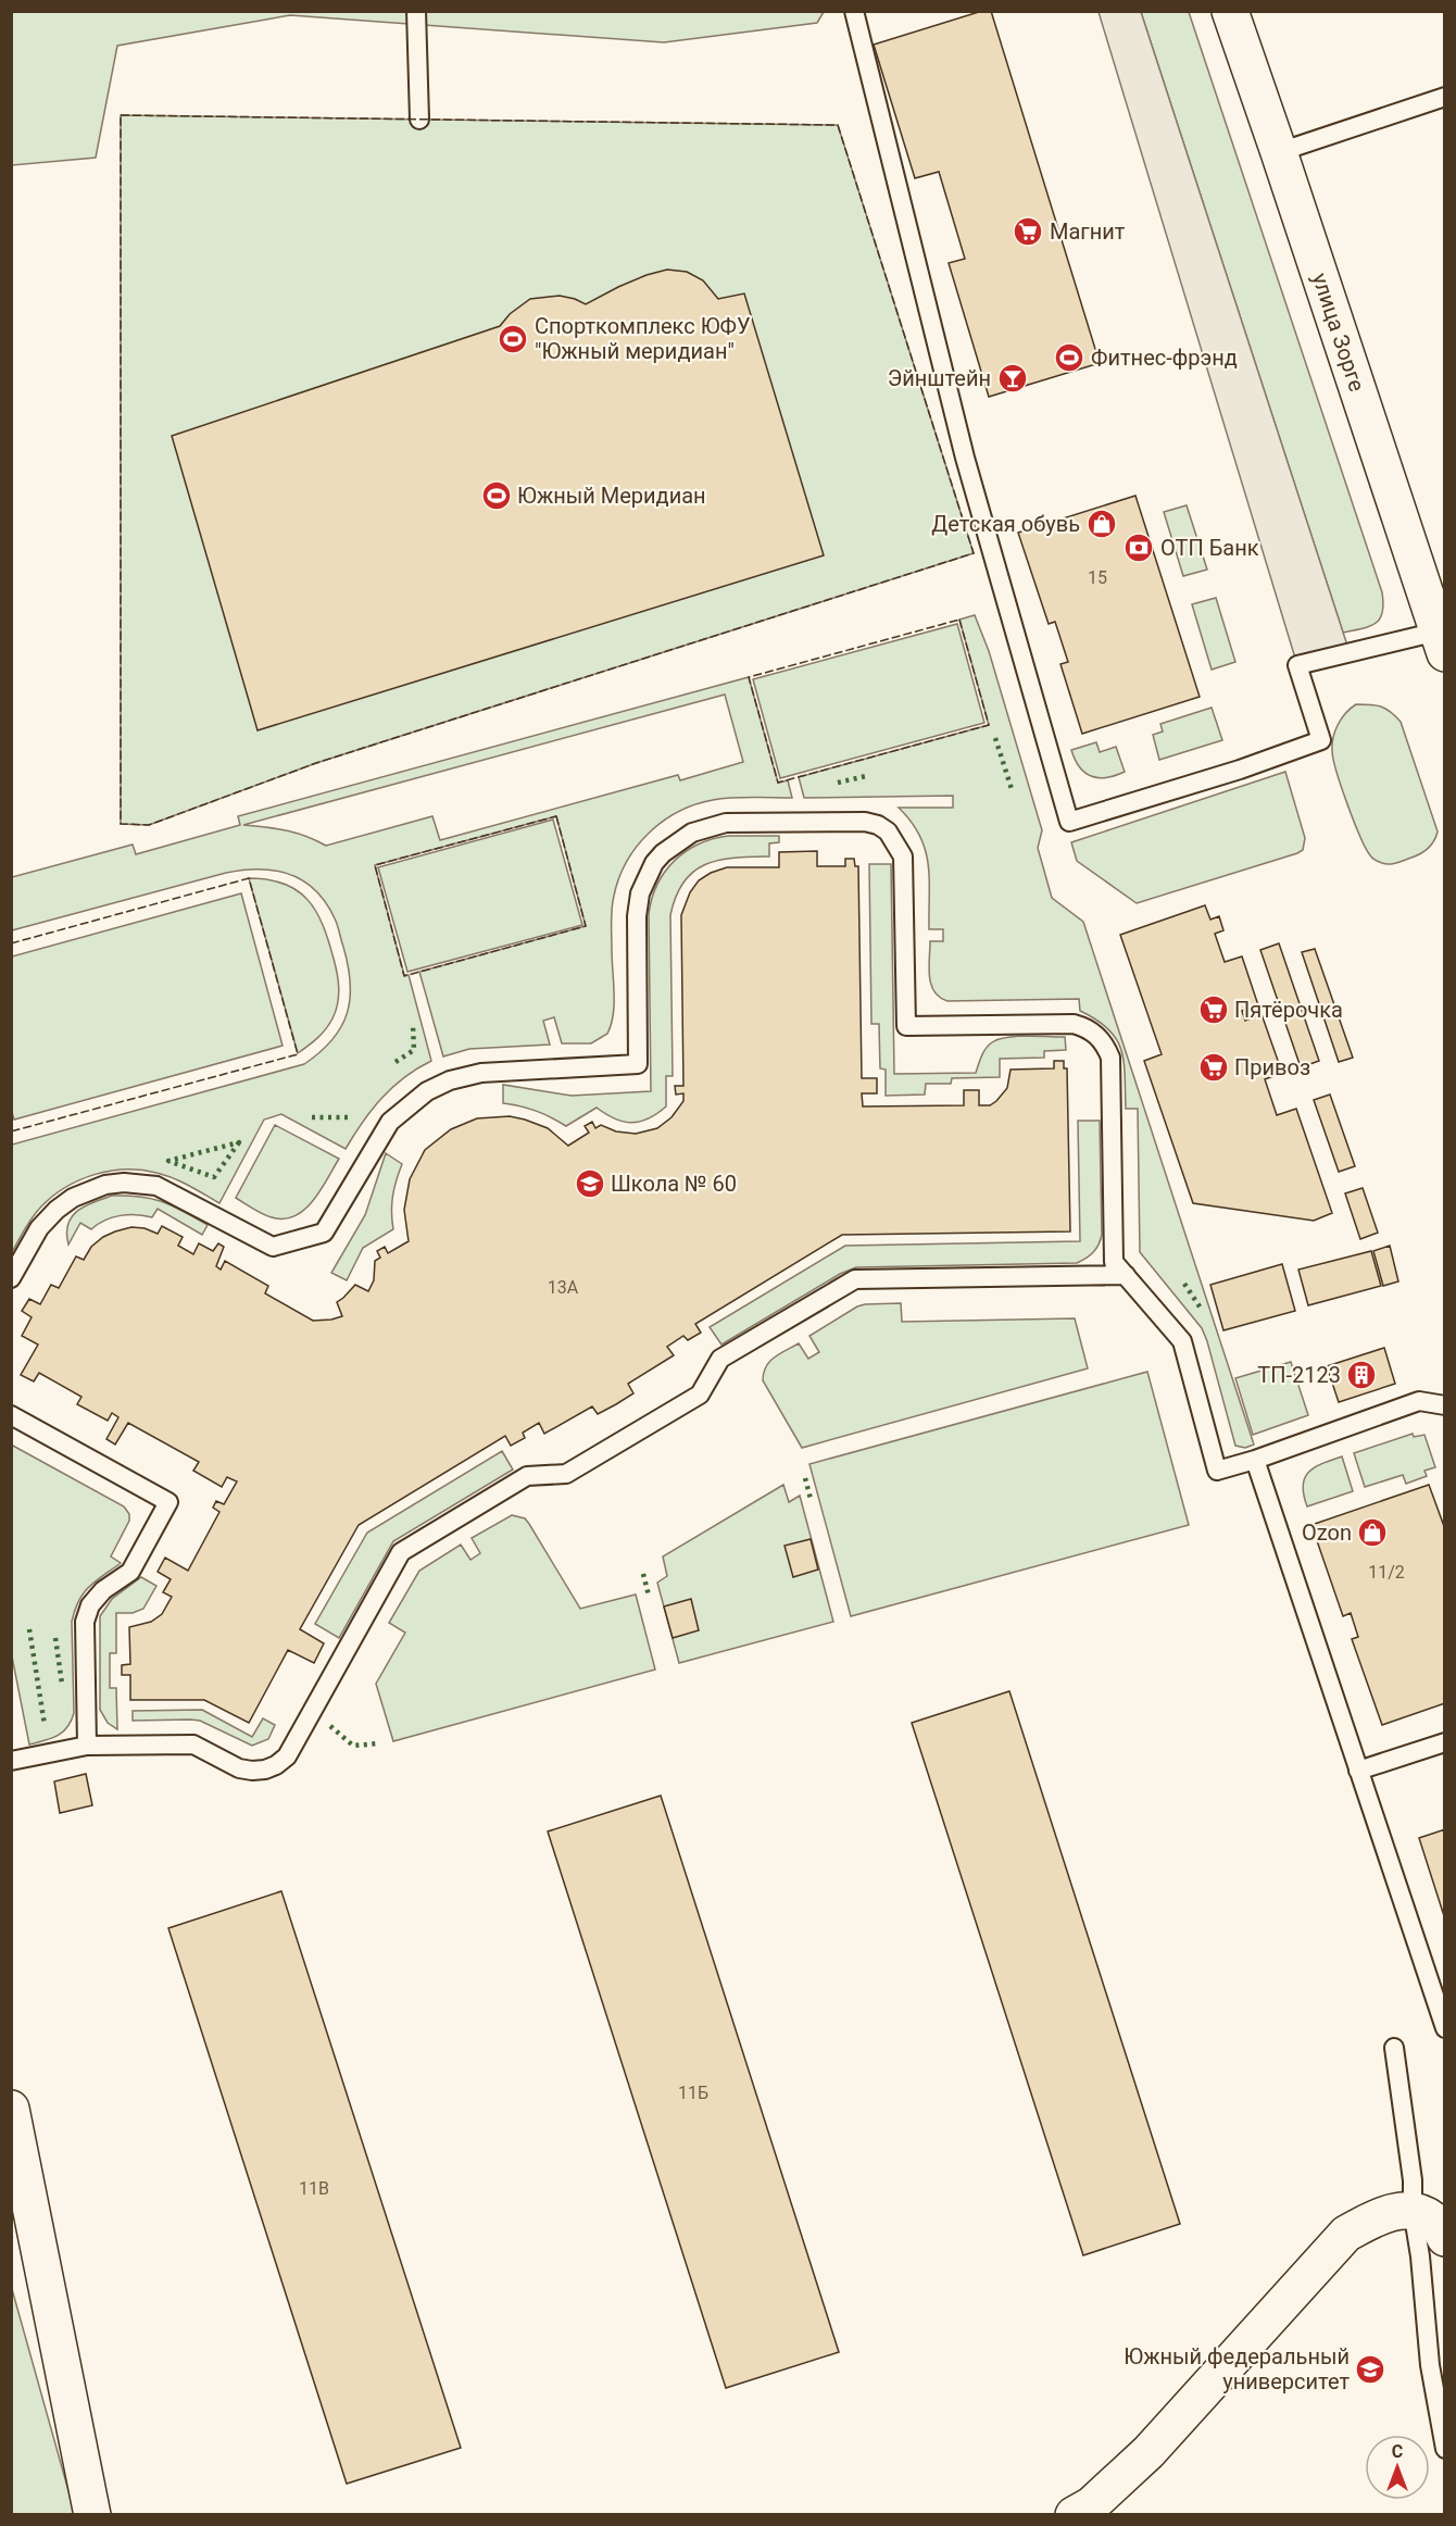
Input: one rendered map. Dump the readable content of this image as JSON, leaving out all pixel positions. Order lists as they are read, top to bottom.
{
  "streets": {
    "street": ["улица Зорге"]
  },
  "places": {
    "supermarket": ["Магнит", "Пятёрочка", "Привоз"],
    "sports": ["Спорткомплекс ЮФУ \"Южный меридиан\"", "Фитнес-фрэнд", "Южный Меридиан"],
    "bar": ["Эйнштейн"],
    "shop": ["Детская обувь", "Ozon"],
    "bank": ["ОТП Банк"],
    "school or university": ["Школа № 60", "Южный федеральный университет"],
    "building": ["ТП-2123"]
  },
  "house_numbers": [
    "15",
    "13А",
    "11/2",
    "11Б",
    "11В"
  ],
  "north": "top"
}
